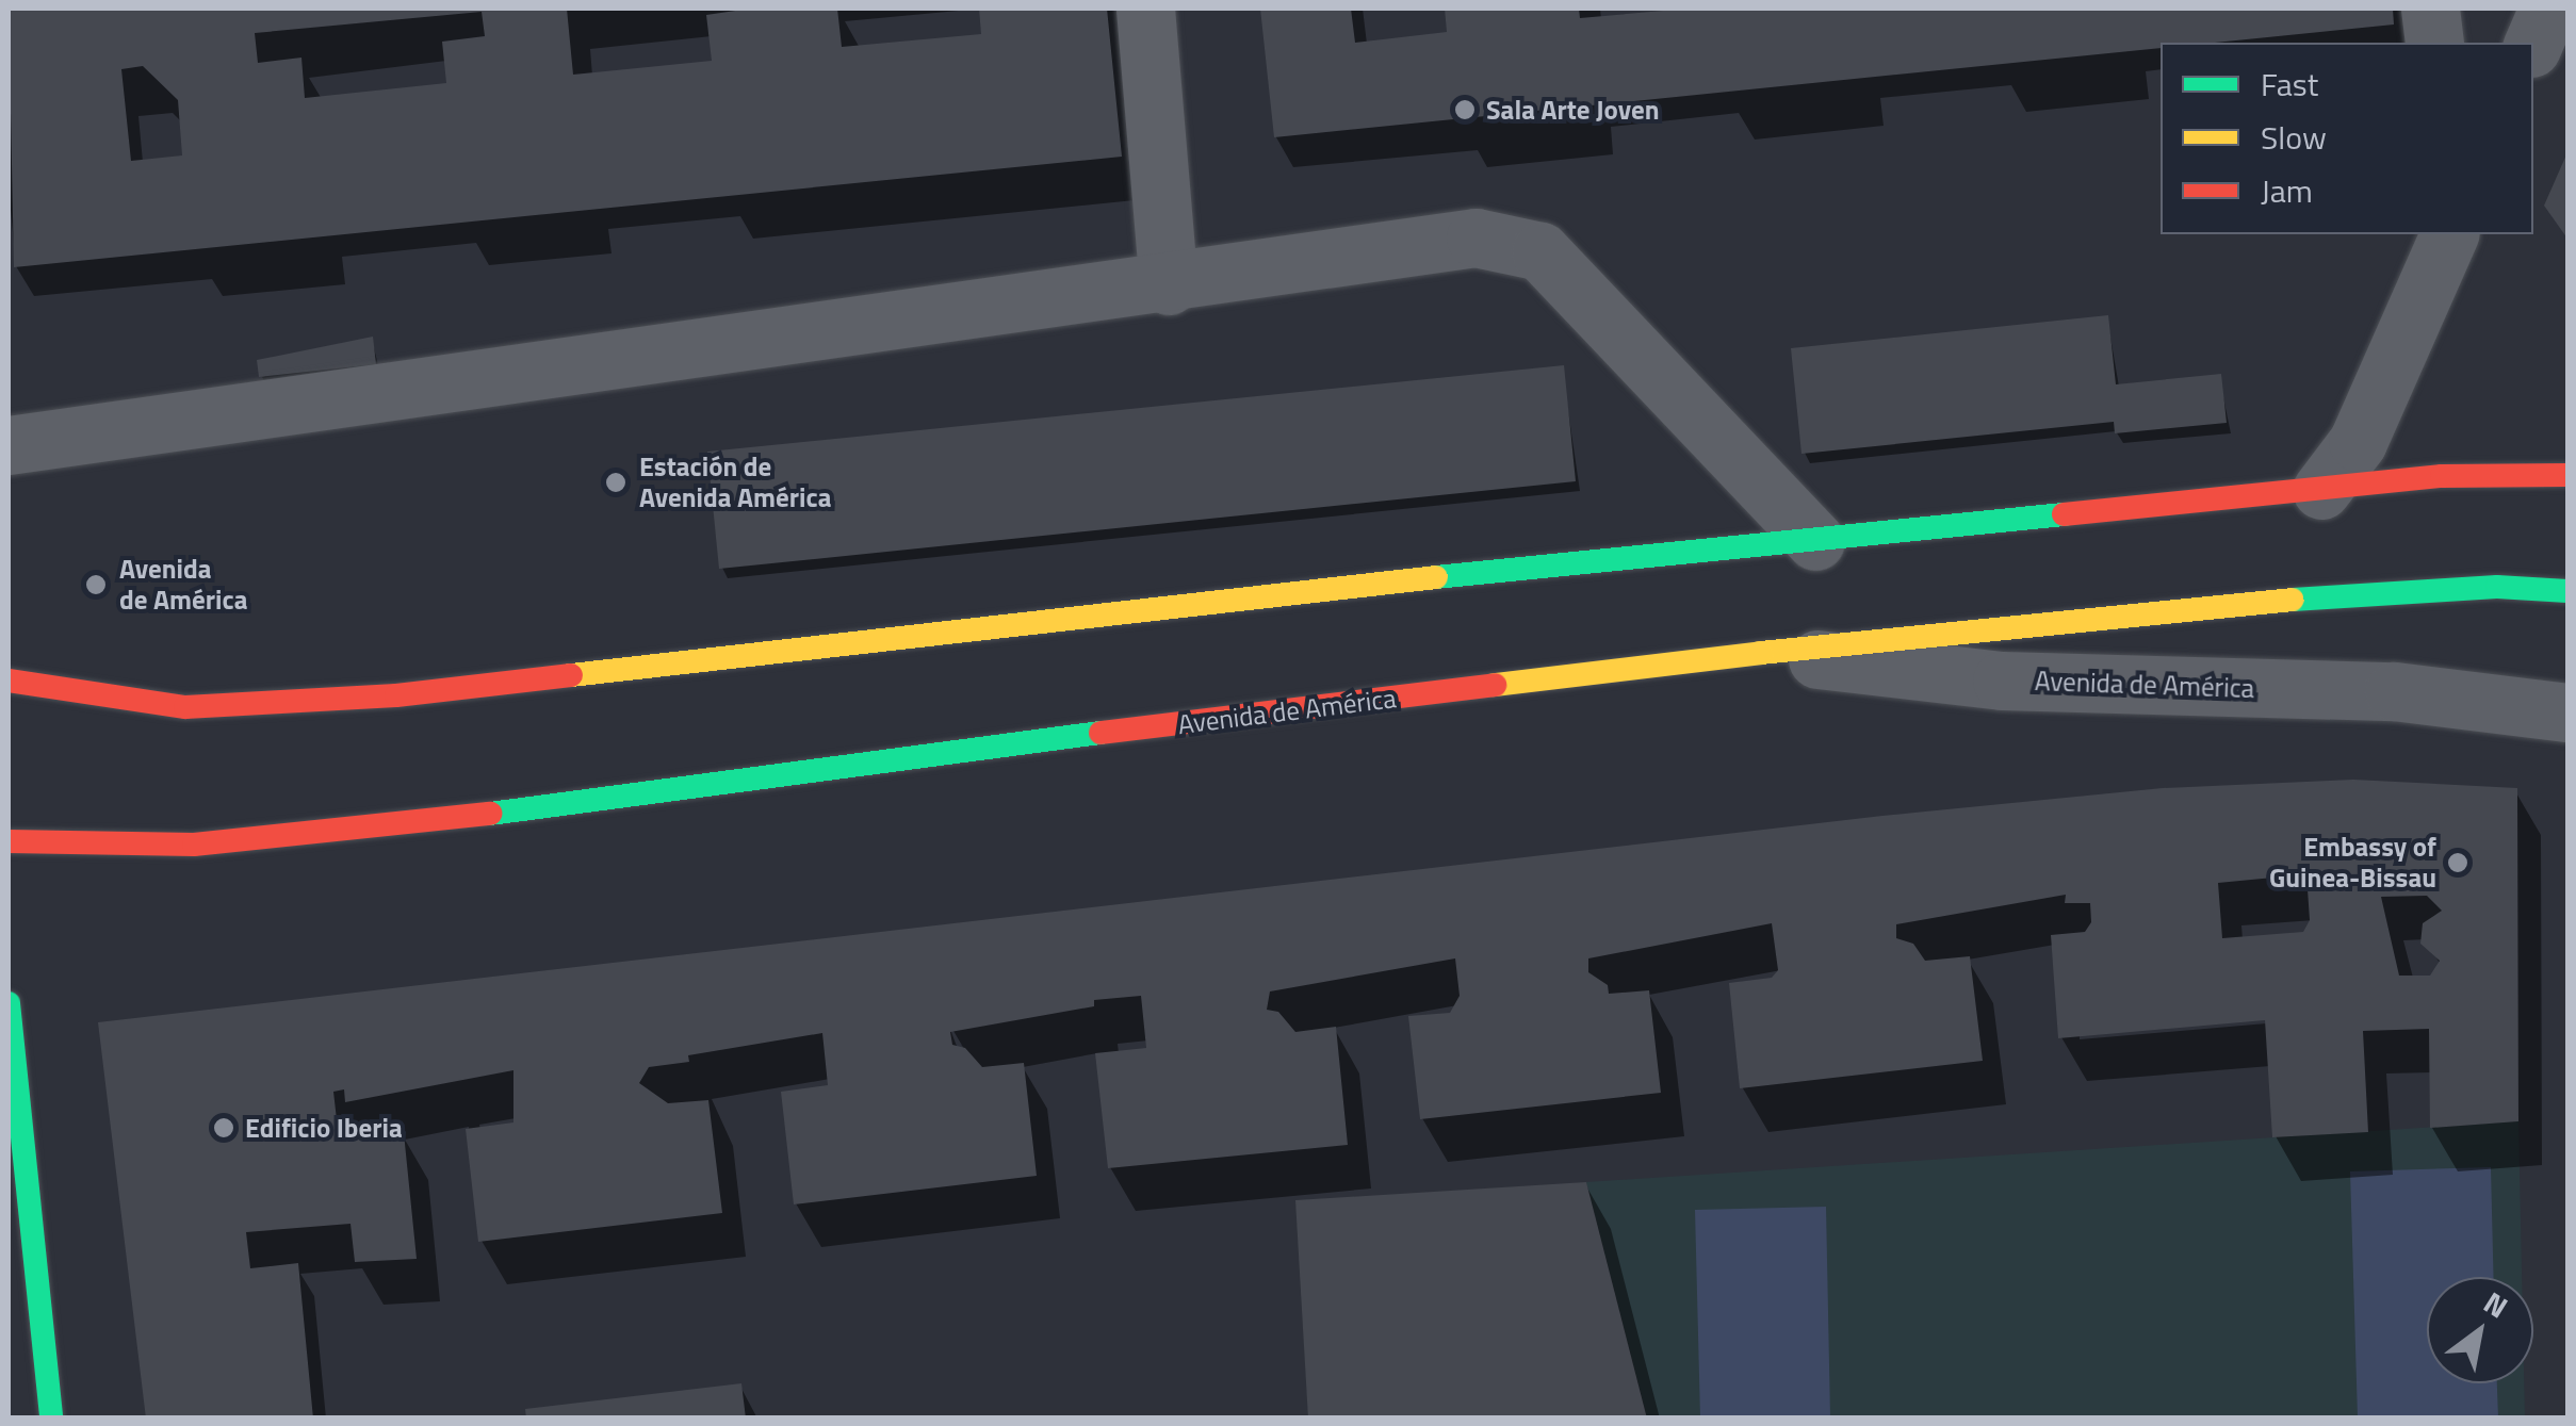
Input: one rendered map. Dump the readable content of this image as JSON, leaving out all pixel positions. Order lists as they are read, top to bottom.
{
  "streets": {
    "main road": ["Avenida de América"]
  },
  "places": [
    "Sala Arte Joven",
    "Estación de Avenida América",
    "Avenida de América",
    "Embassy of Guinea-Bissau",
    "Edificio Iberia"
  ],
  "legend": ["Fast", "Slow", "Jam"],
  "north": "top right"
}
